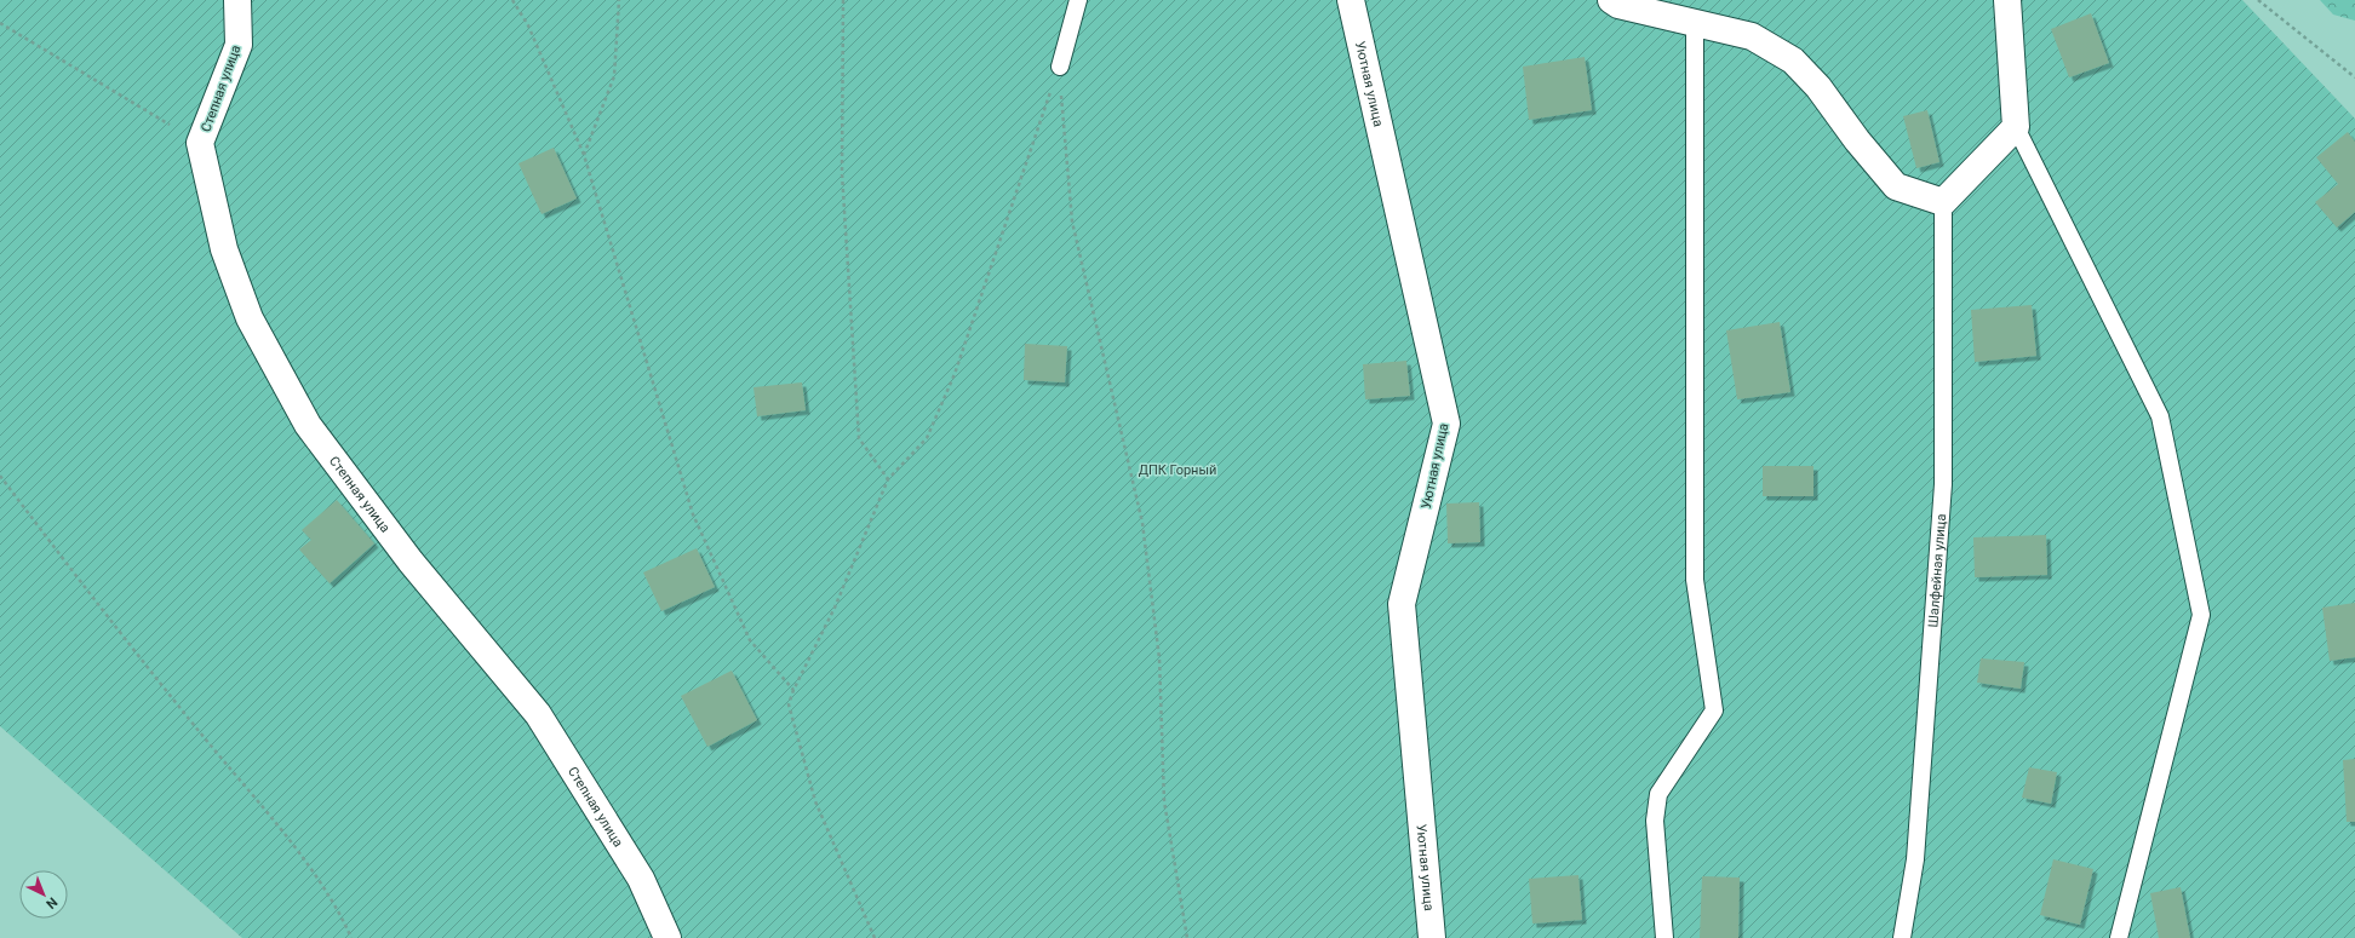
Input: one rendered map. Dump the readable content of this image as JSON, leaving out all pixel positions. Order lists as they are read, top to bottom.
{
  "streets": {
    "street": ["Уютная улица", "Степная улица"],
    "lane": ["Шалфейная улица"]
  },
  "parks": ["ДПК Горный"],
  "north": "bottom right"
}
